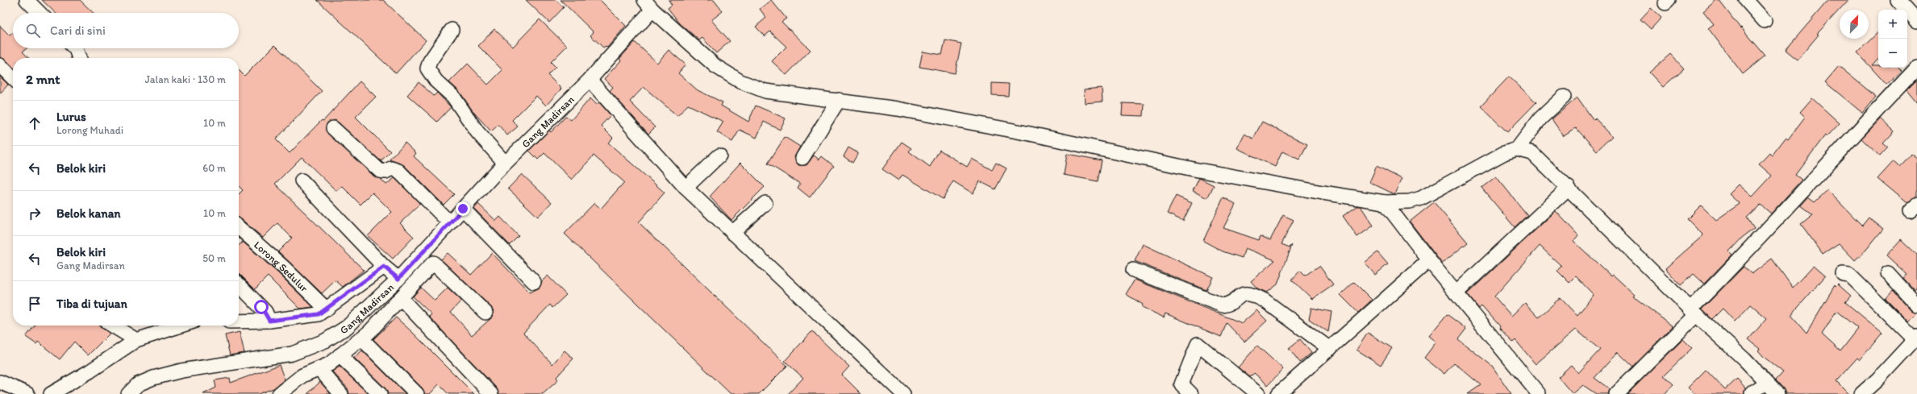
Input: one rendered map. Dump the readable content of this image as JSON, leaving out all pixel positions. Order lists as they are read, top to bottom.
{
  "streets": {
    "street": ["Gang Madirsan", "Lorong Sedulur"]
  },
  "north": "top right",
  "page": {
    "map_buttons": ["+", "−"],
    "search": "Cari di sini",
    "heading": ["2 mnt", "Jalan kaki · 130 m"],
    "list": [
      ["Lurus", "Lorong Muhadi", "10 m"],
      ["Belok kiri", "60 m"],
      ["Belok kanan", "10 m"],
      ["Belok kiri", "Gang Madirsan", "50 m"],
      "Tiba di tujuan"
    ]
  }
}
